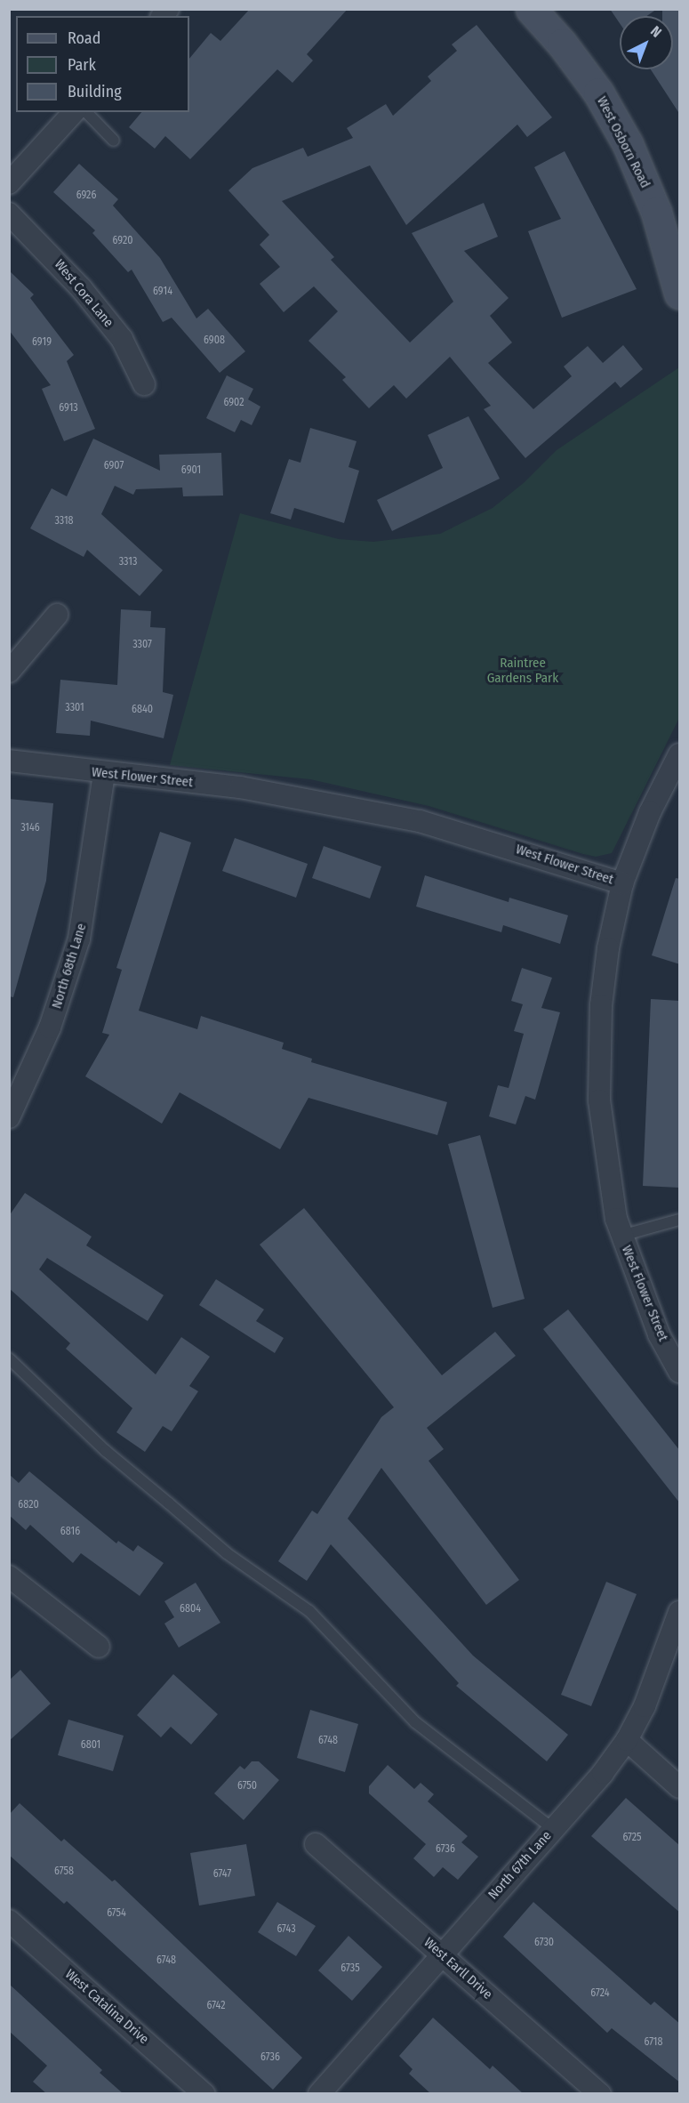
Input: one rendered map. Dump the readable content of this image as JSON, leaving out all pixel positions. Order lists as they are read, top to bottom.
{
  "streets": {
    "street": [
      "West Osborn Road",
      "West Cora Lane",
      "West Flower Street",
      "North 68th Lane",
      "North 67th Lane",
      "West Earll Drive",
      "West Catalina Drive"
    ]
  },
  "crossings": [
    ["West Flower Street", "North 68th Lane"],
    ["North 67th Lane", "West Earll Drive"]
  ],
  "parks": ["Raintree Gardens Park"],
  "house_numbers": [
    "6926",
    "6920",
    "6914",
    "6908",
    "6919",
    "6902",
    "6913",
    "6907",
    "6901",
    "3318",
    "3313",
    "3307",
    "3301",
    "6840",
    "3146",
    "6820",
    "6816",
    "6804",
    "6748",
    "6801",
    "6750",
    "6725",
    "6736",
    "6758",
    "6747",
    "6754",
    "6743",
    "6730",
    "6748",
    "6735",
    "6724",
    "6742",
    "6718",
    "6736"
  ],
  "legend": ["Road", "Park", "Building"],
  "north": "top right"
}
